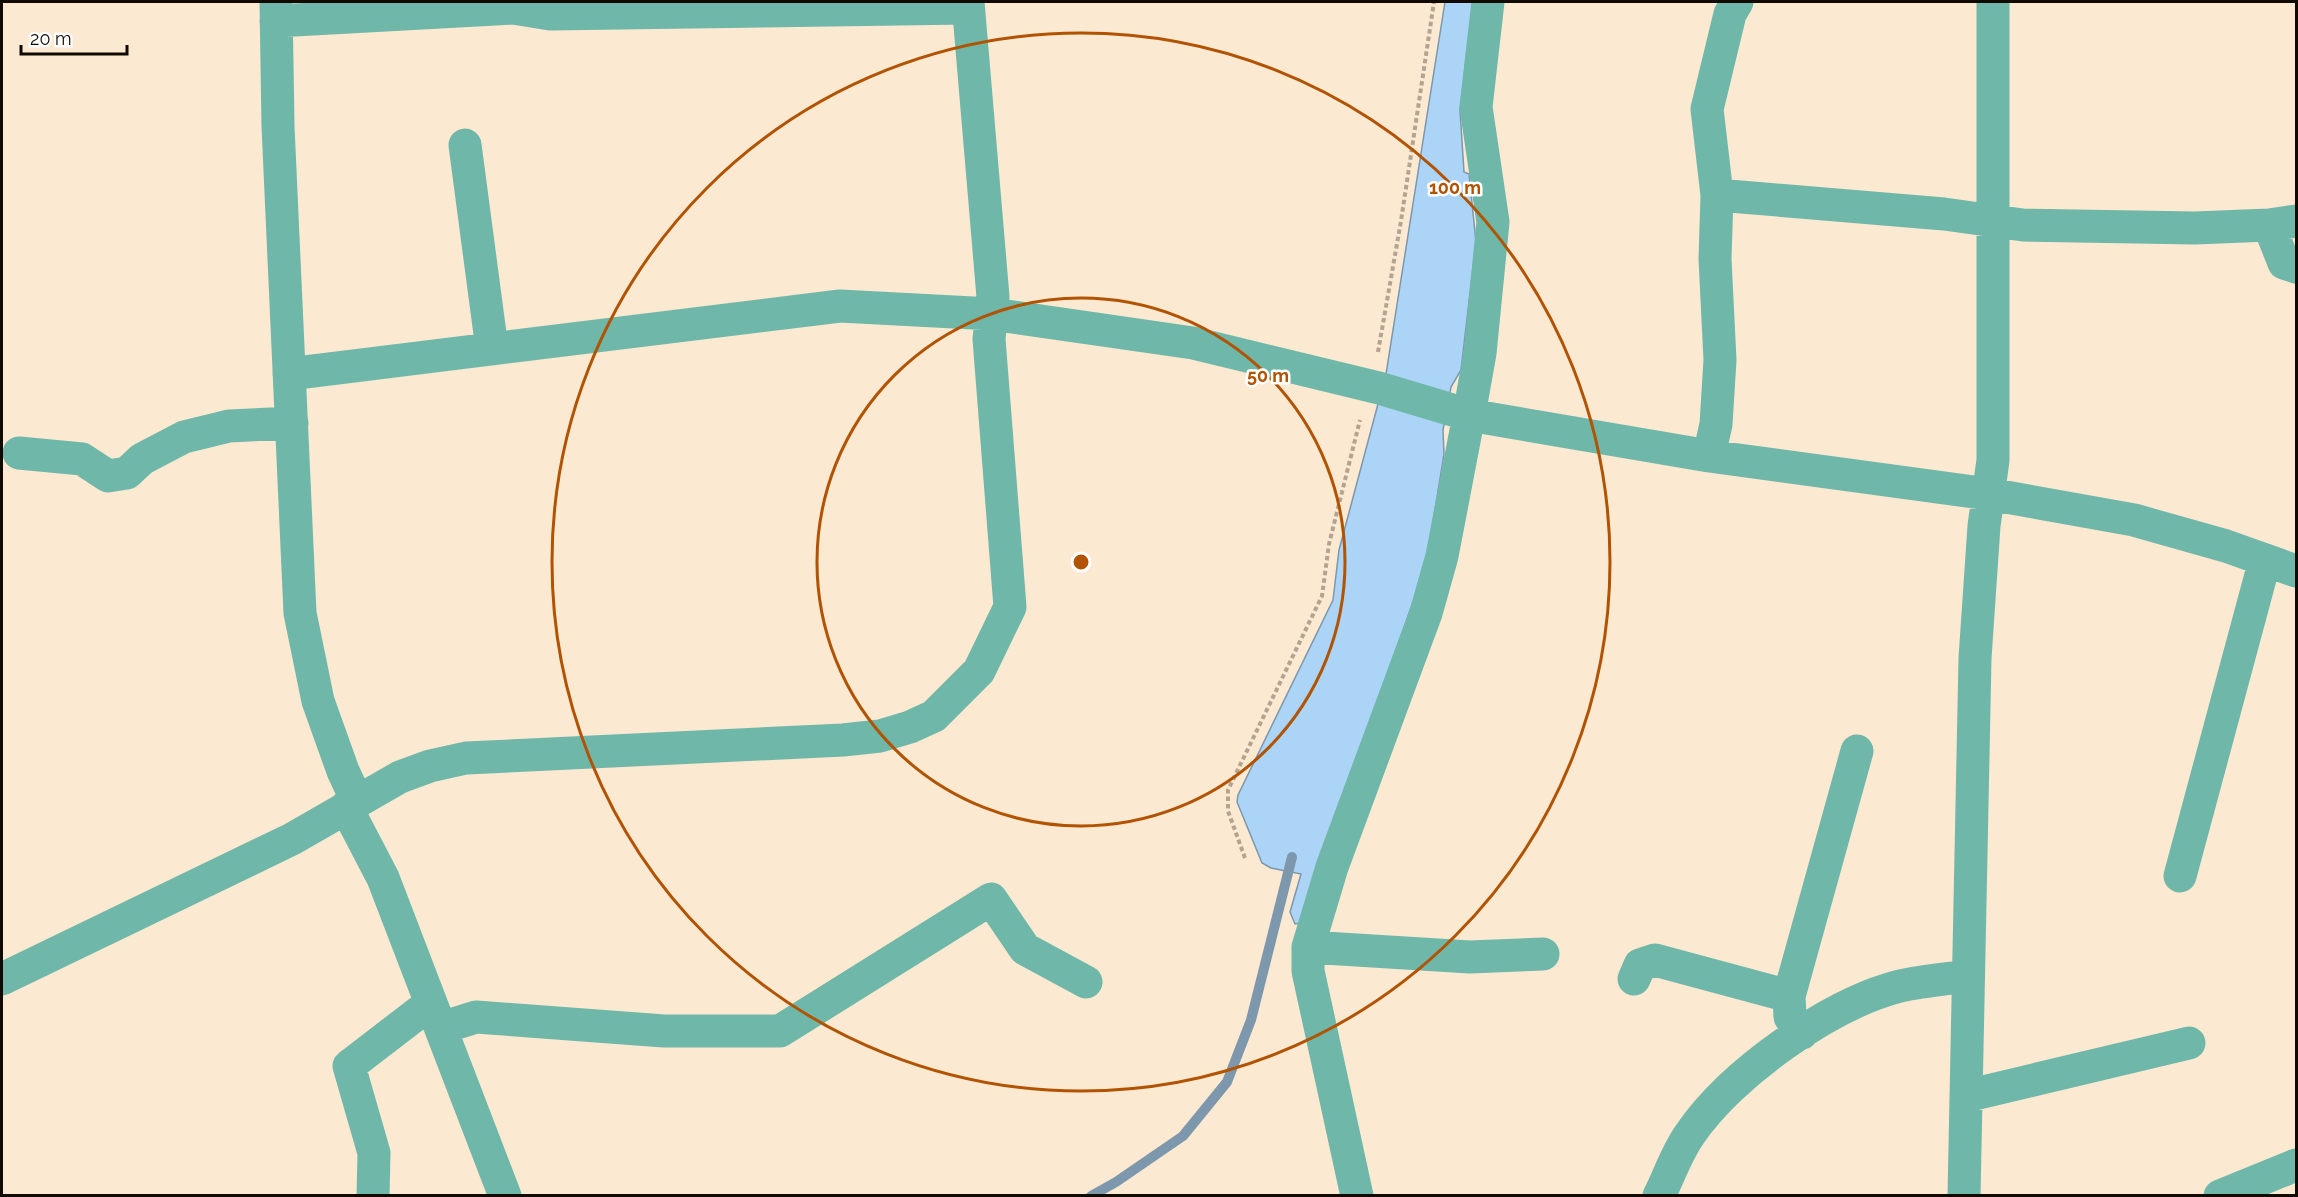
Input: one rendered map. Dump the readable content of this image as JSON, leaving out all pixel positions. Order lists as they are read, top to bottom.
{
  "scale_bar": "20 m",
  "rings": ["100 m", "50 m"]
}
